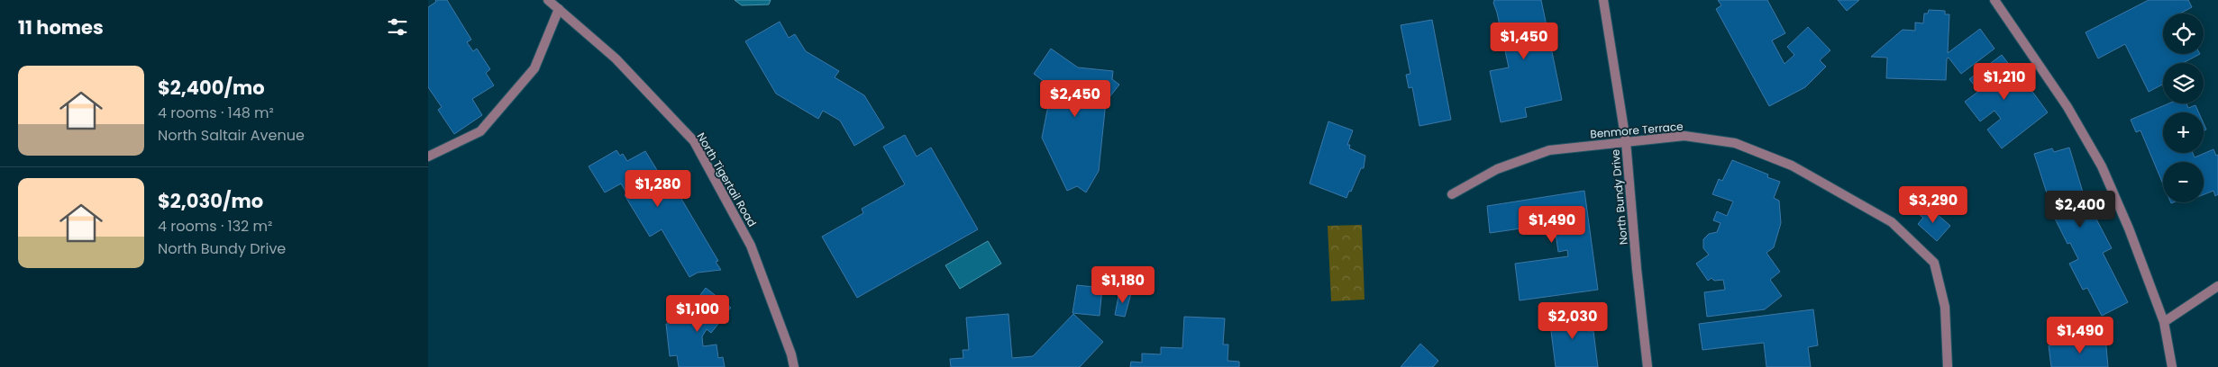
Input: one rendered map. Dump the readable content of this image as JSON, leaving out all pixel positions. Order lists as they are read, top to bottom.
{
  "streets": {
    "street": ["Benmore Terrace", "North Tigertail Road", "North Bundy Drive"]
  },
  "crossings": [
    ["Benmore Terrace", "North Bundy Drive"]
  ],
  "page": {
    "heading": "11 homes",
    "map_buttons": ["+", "−"],
    "price": [
      "$1,450",
      "$1,210",
      "$2,450",
      "$1,280",
      "$3,290",
      "$2,400",
      "$1,490",
      "$1,180",
      "$1,100",
      "$2,030",
      "$1,490"
    ],
    "list": [
      {
        "name": "$2,400/mo",
        "note": "4 rooms · 148 m² · North Saltair Avenue"
      },
      {
        "name": "$2,030/mo",
        "note": "4 rooms · 132 m² · North Bundy Drive"
      }
    ]
  }
}
